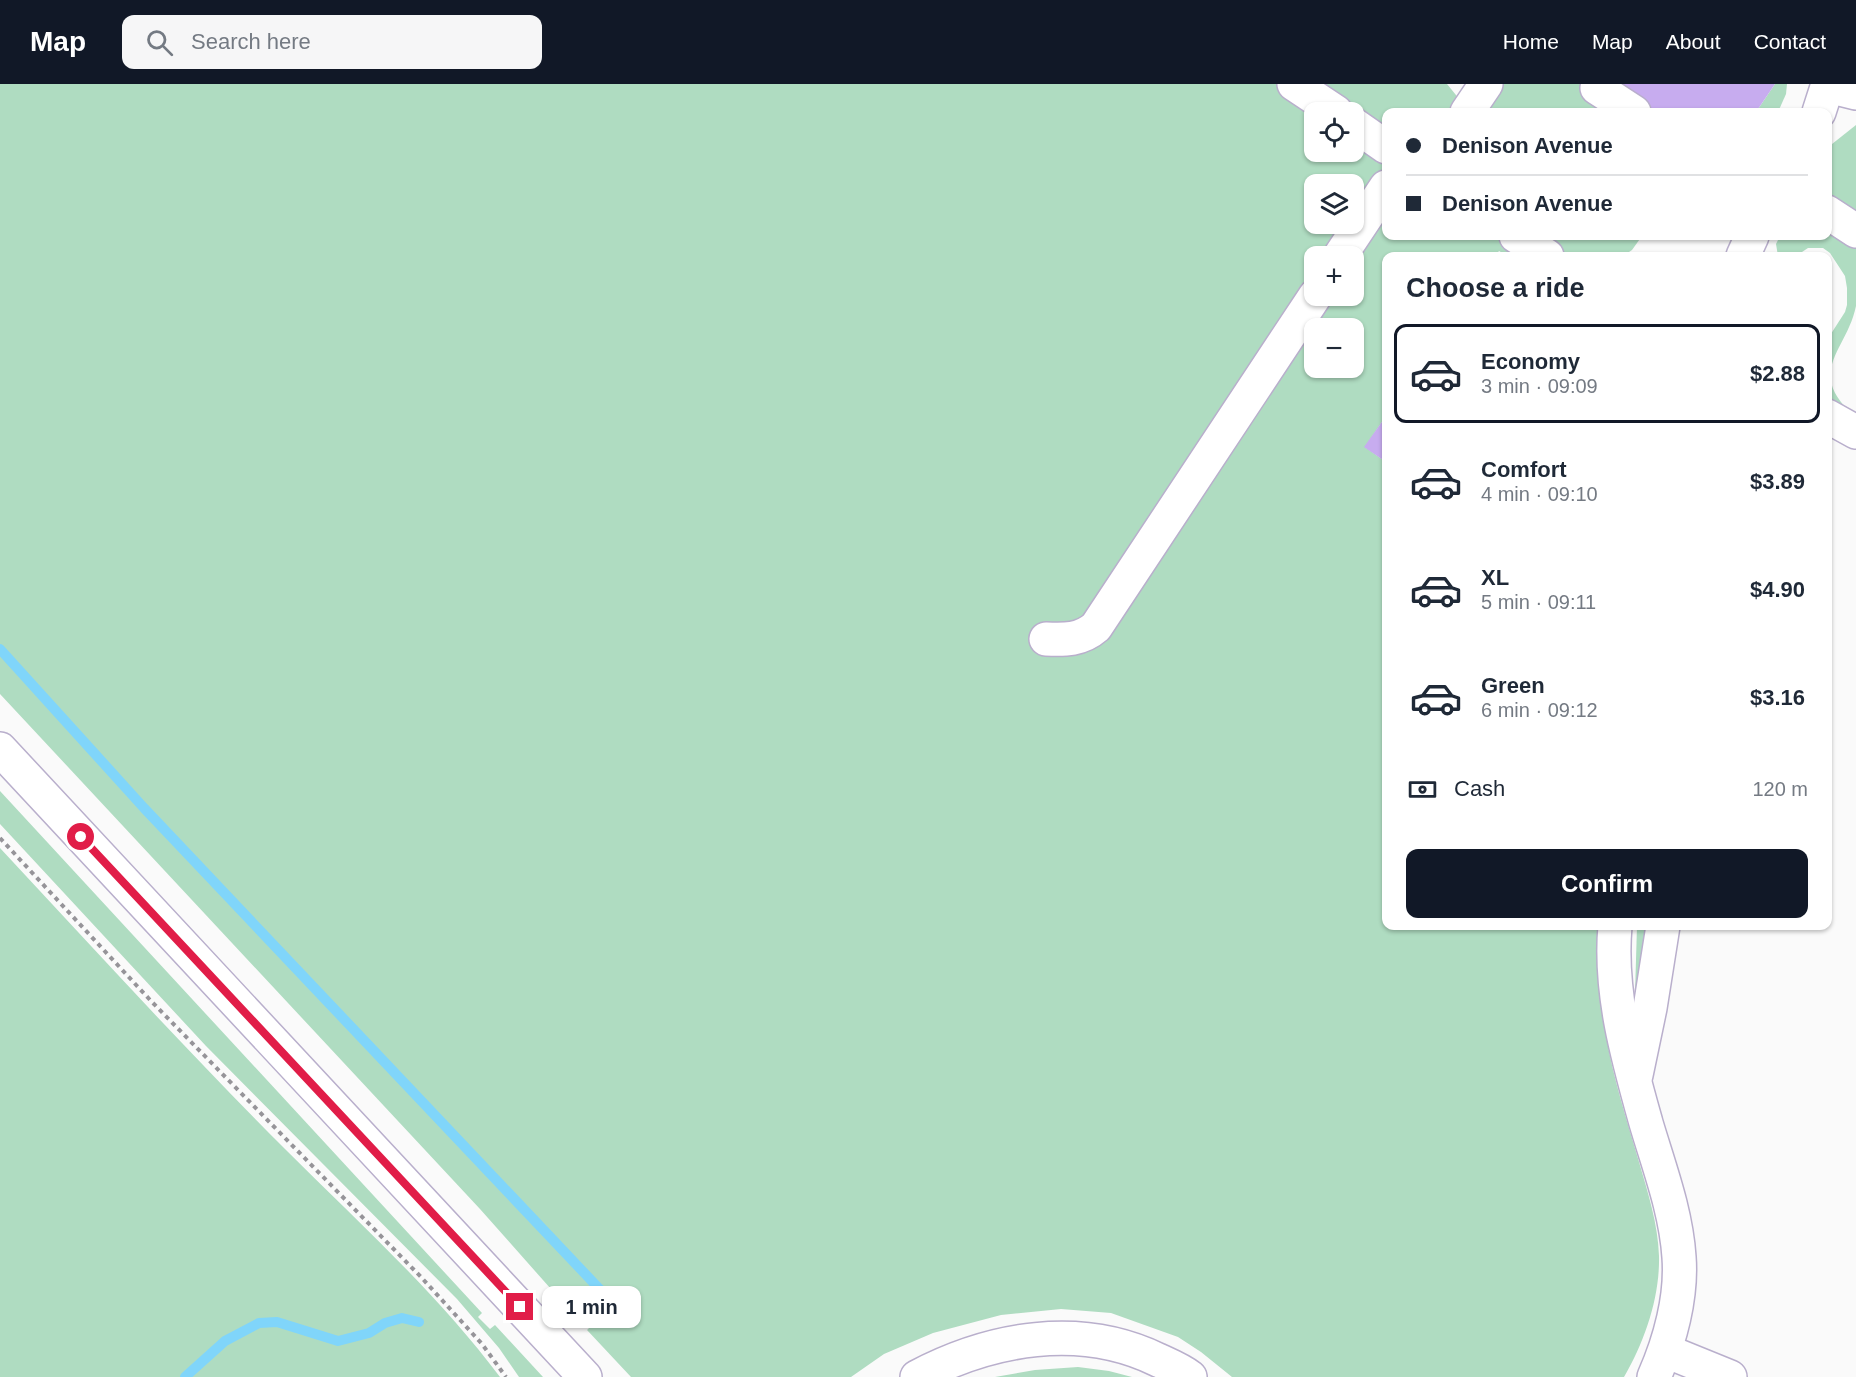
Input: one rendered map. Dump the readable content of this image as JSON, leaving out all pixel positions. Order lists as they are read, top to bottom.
{
  "page": {
    "header": "Map",
    "search": "Search here",
    "nav": [
      "Home",
      "Map",
      "About",
      "Contact"
    ],
    "map_buttons": ["+", "−"],
    "banner": ["Denison Avenue", "Denison Avenue"],
    "heading": "Choose a ride",
    "list": [
      {
        "name": "Economy",
        "note": "3 min · 09:09",
        "value": "$2.88"
      },
      {
        "name": "Comfort",
        "note": "4 min · 09:10",
        "value": "$3.89"
      },
      {
        "name": "XL",
        "note": "5 min · 09:11",
        "value": "$4.90"
      },
      {
        "name": "Green",
        "note": "6 min · 09:12",
        "value": "$3.16"
      }
    ],
    "pay": ["Cash", "120 m"],
    "buttons": "Confirm",
    "bubble": "1 min"
  }
}
